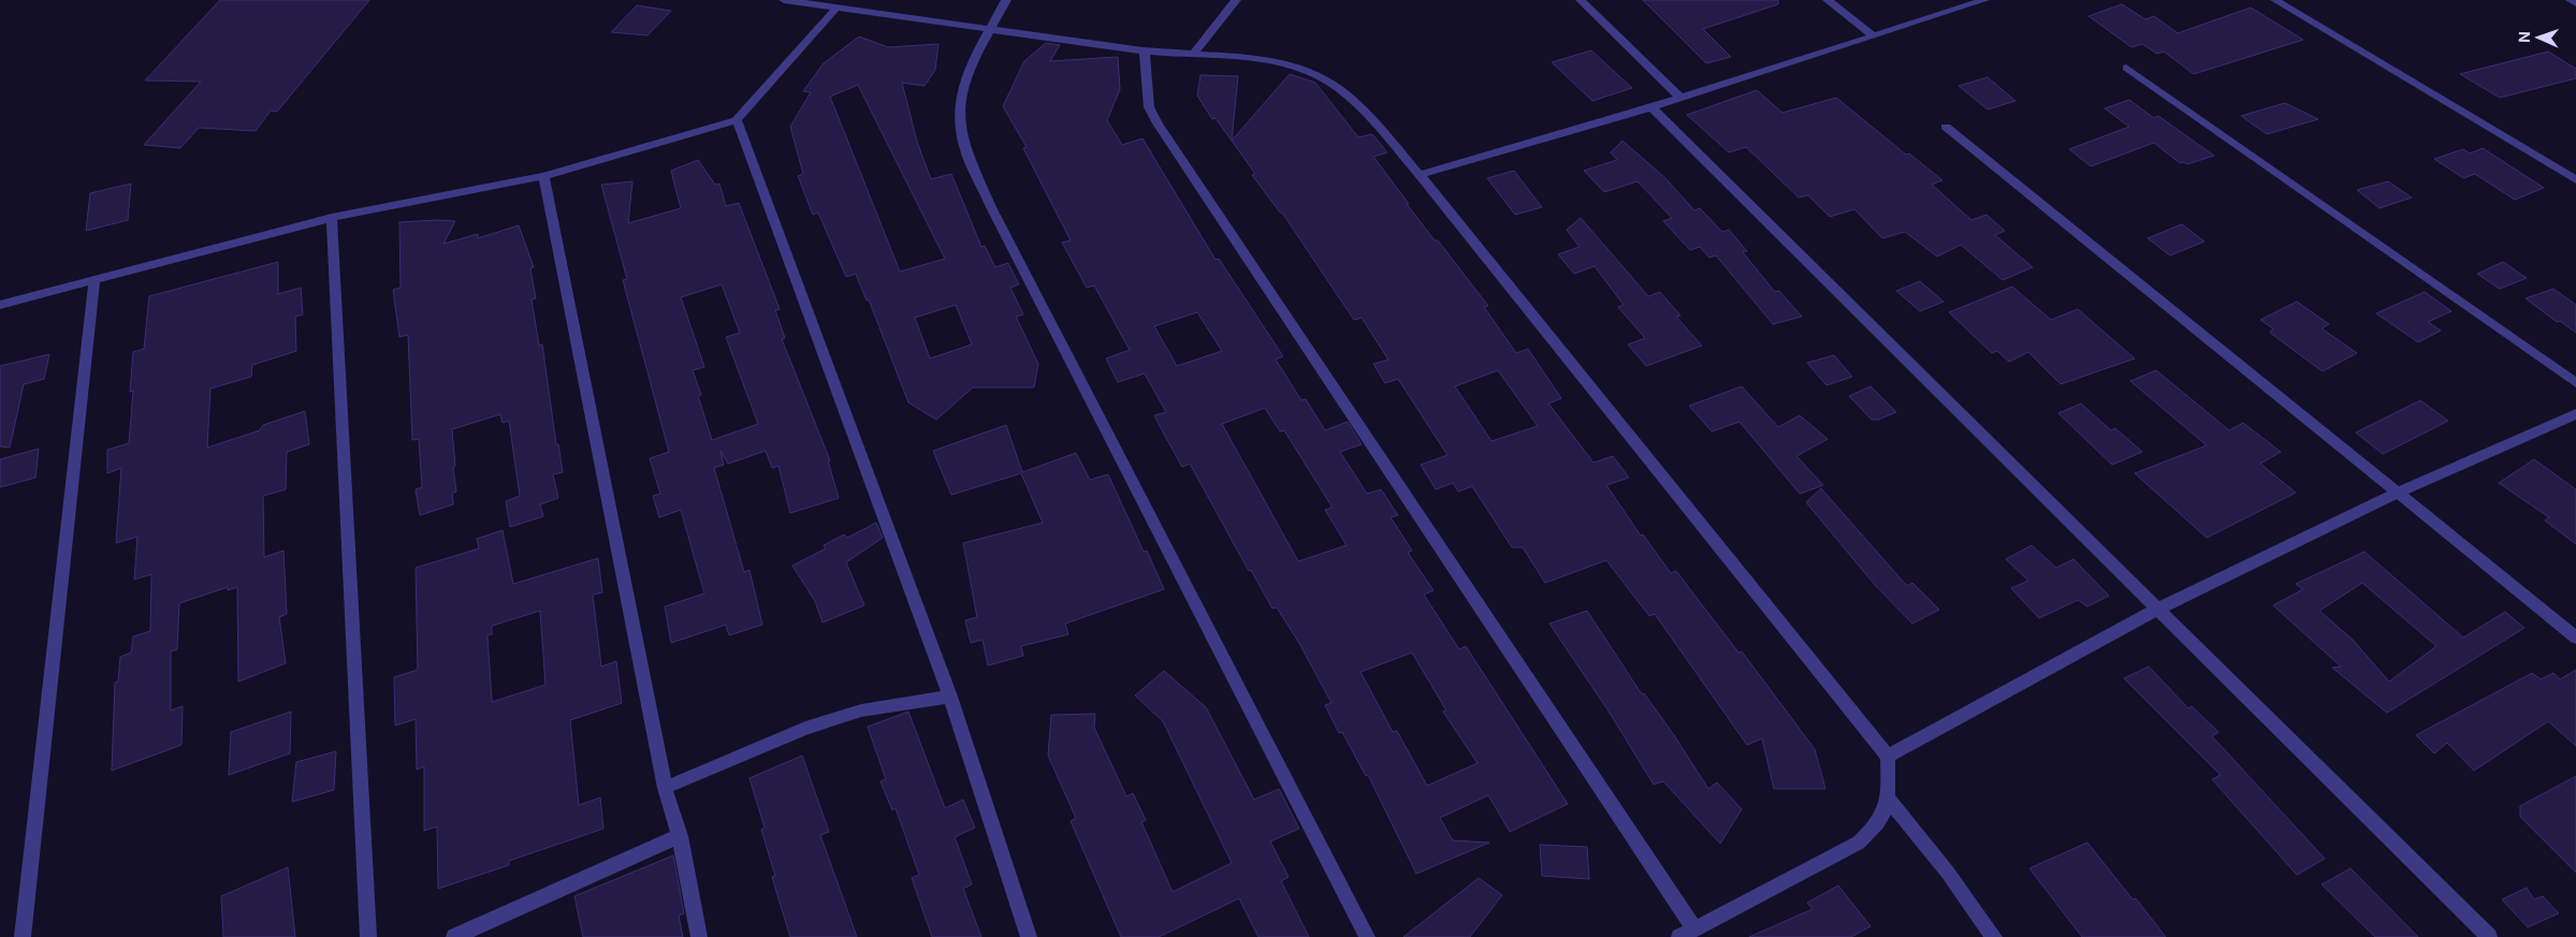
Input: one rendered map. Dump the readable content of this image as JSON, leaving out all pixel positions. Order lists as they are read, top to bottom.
{
  "north": "left"
}
